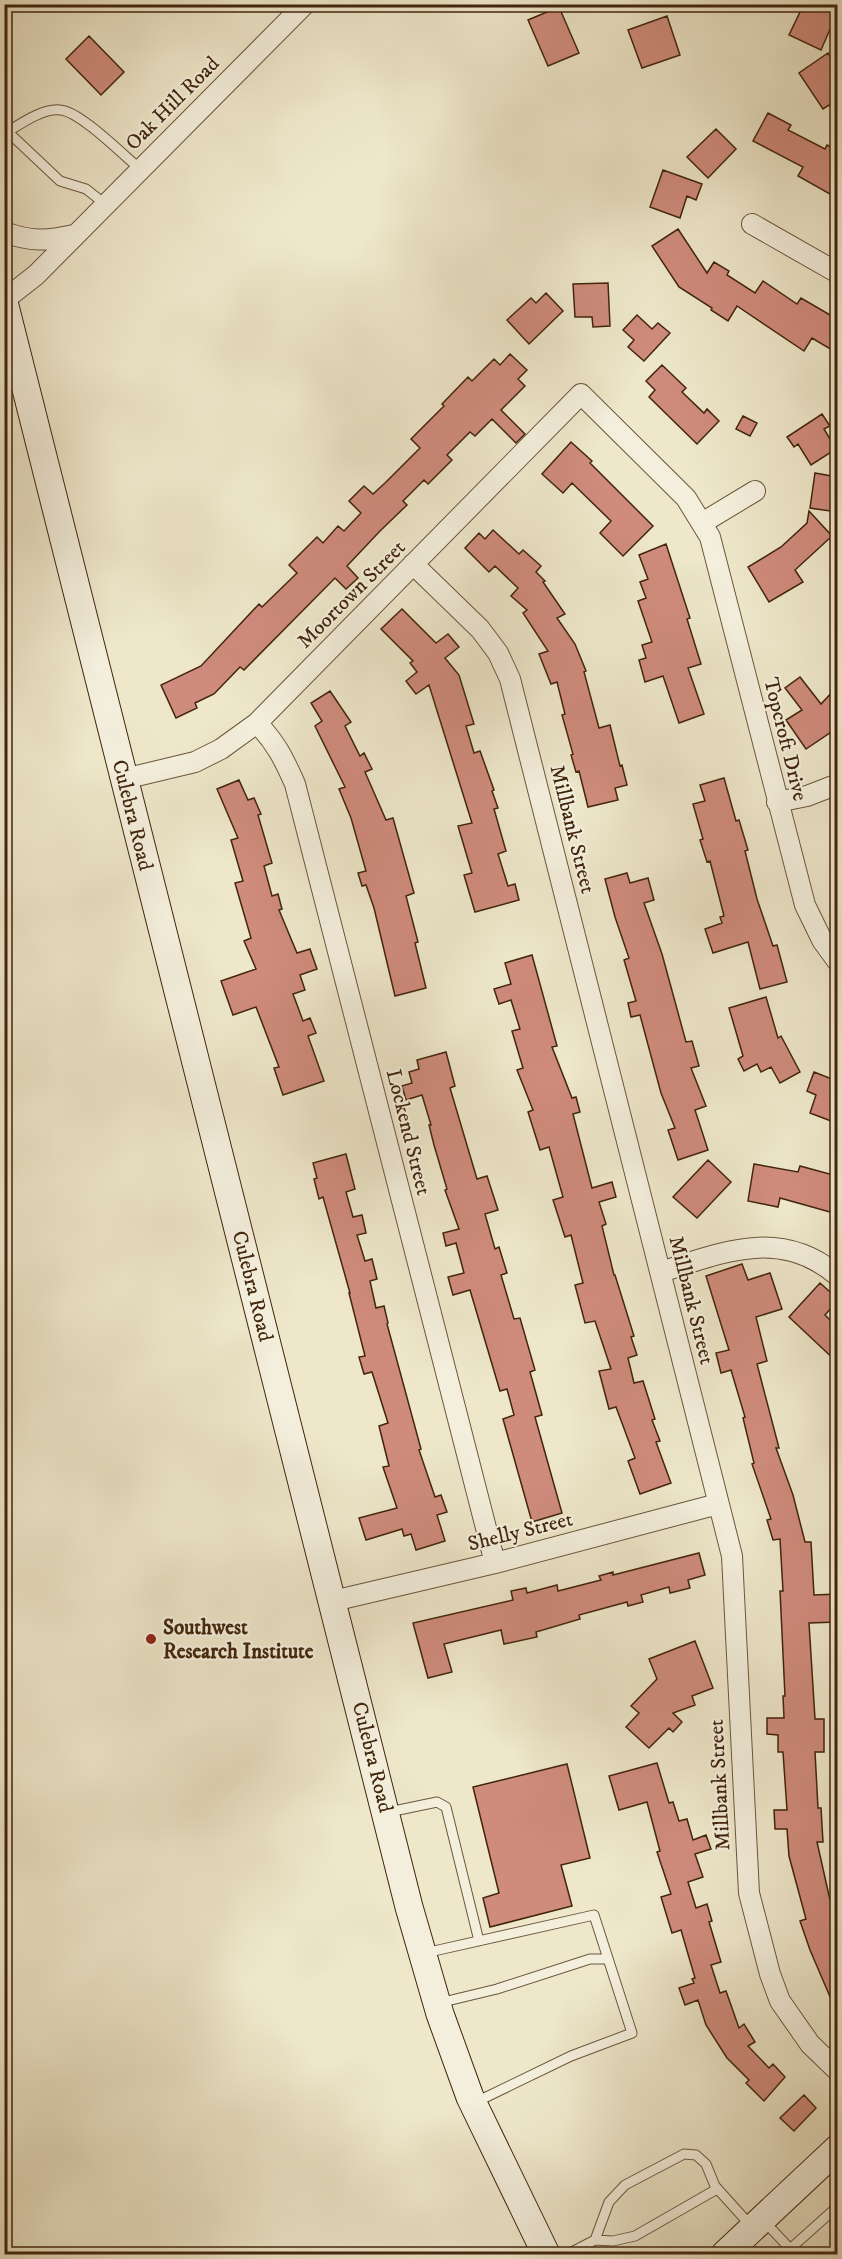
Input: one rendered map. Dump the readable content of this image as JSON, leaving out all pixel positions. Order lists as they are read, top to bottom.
{
  "streets": {
    "main road": ["Culebra Road"],
    "street": [
      "Oak Hill Road",
      "Moortown Street",
      "Topcroft Drive",
      "Millbank Street",
      "Lockend Street",
      "Shelly Street"
    ]
  },
  "crossings": [
    ["Oak Hill Road", "Culebra Road"],
    ["Moortown Street", "Topcroft Drive"],
    ["Moortown Street", "Culebra Road"],
    ["Moortown Street", "Millbank Street"],
    ["Moortown Street", "Lockend Street"],
    ["Culebra Road", "Shelly Street"],
    ["Millbank Street", "Shelly Street"],
    ["Lockend Street", "Shelly Street"]
  ],
  "places": ["Southwest Research Institute"]
}
